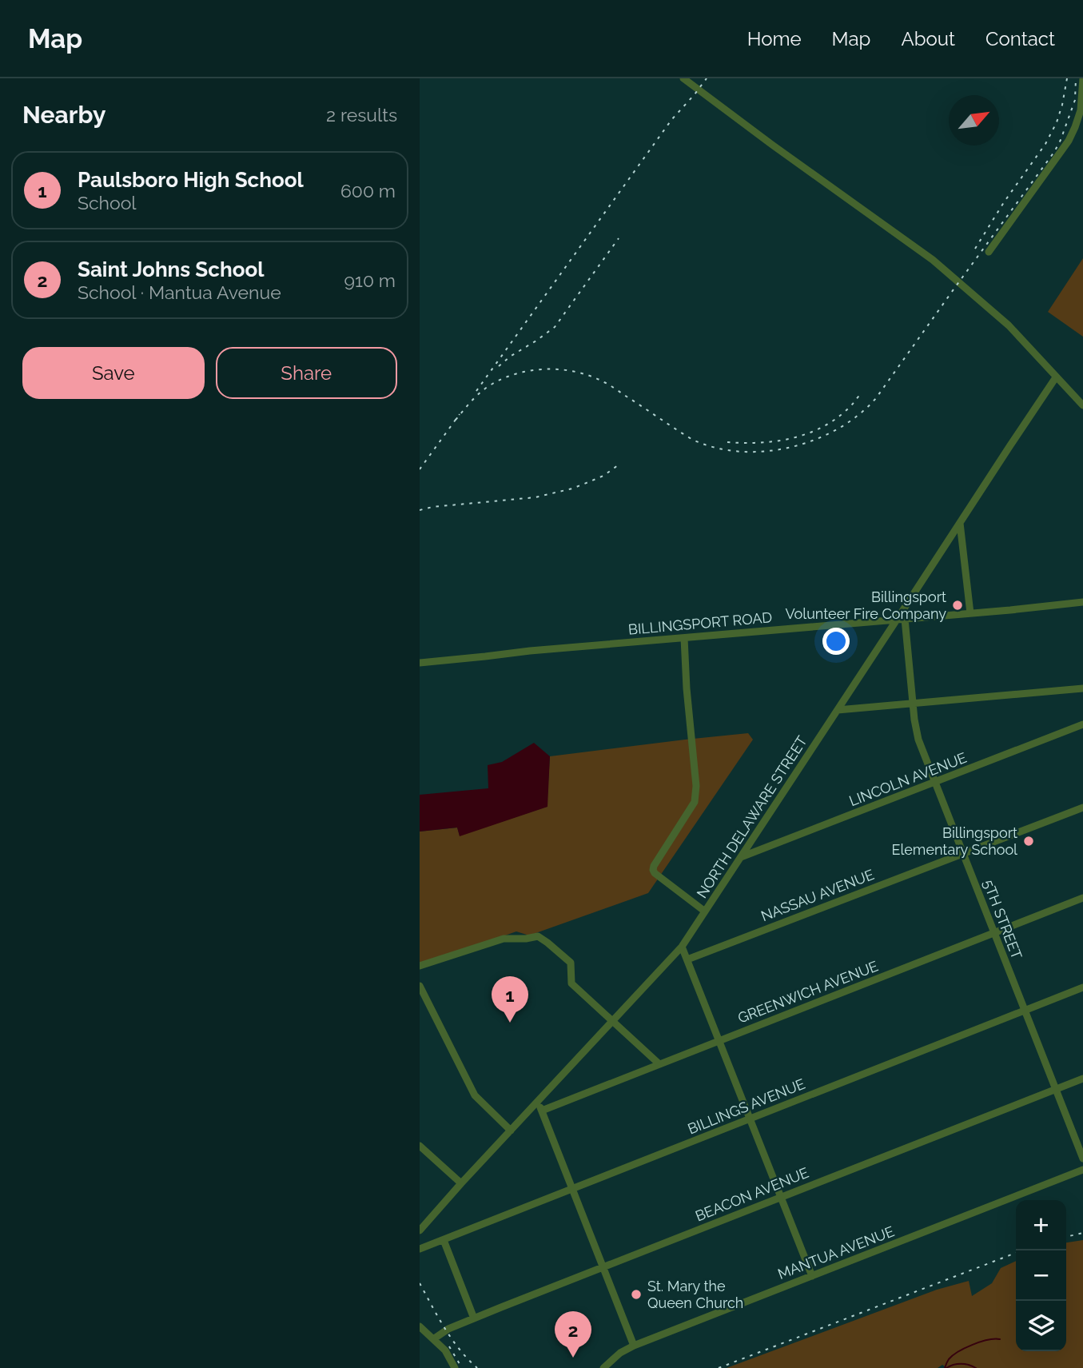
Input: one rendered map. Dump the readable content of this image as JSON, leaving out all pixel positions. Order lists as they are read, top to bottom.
{
  "streets": {
    "street": [
      "BILLINGSPORT ROAD",
      "LINCOLN AVENUE",
      "NORTH DELAWARE STREET",
      "NASSAU AVENUE",
      "5TH STREET",
      "GREENWICH AVENUE",
      "BILLINGS AVENUE",
      "BEACON AVENUE",
      "MANTUA AVENUE"
    ]
  },
  "crossings": [
    ["BILLINGSPORT ROAD", "NORTH DELAWARE STREET"],
    ["BILLINGSPORT ROAD", "5TH STREET"],
    ["LINCOLN AVENUE", "NORTH DELAWARE STREET"],
    ["LINCOLN AVENUE", "5TH STREET"],
    ["NORTH DELAWARE STREET", "5TH STREET"],
    ["NASSAU AVENUE", "5TH STREET"],
    ["5TH STREET", "GREENWICH AVENUE"],
    ["5TH STREET", "BILLINGS AVENUE"],
    ["5TH STREET", "BEACON AVENUE"]
  ],
  "places": ["Billingsport Volunteer Fire Company", "Billingsport Elementary School", "St. Mary the Queen Church"],
  "north": "top right",
  "page": {
    "header": "Map",
    "nav": [
      "Home",
      "Map",
      "About",
      "Contact"
    ],
    "heading": ["Nearby", "2 results"],
    "list": [
      {
        "mark": "1",
        "name": "Paulsboro High School",
        "note": "School",
        "value": "600 m"
      },
      {
        "mark": "2",
        "name": "Saint Johns School",
        "note": "School · Mantua Avenue",
        "value": "910 m"
      }
    ],
    "buttons": ["Save", "Share"],
    "pins": ["1", "2"],
    "map_buttons": ["+", "−"]
  }
}
